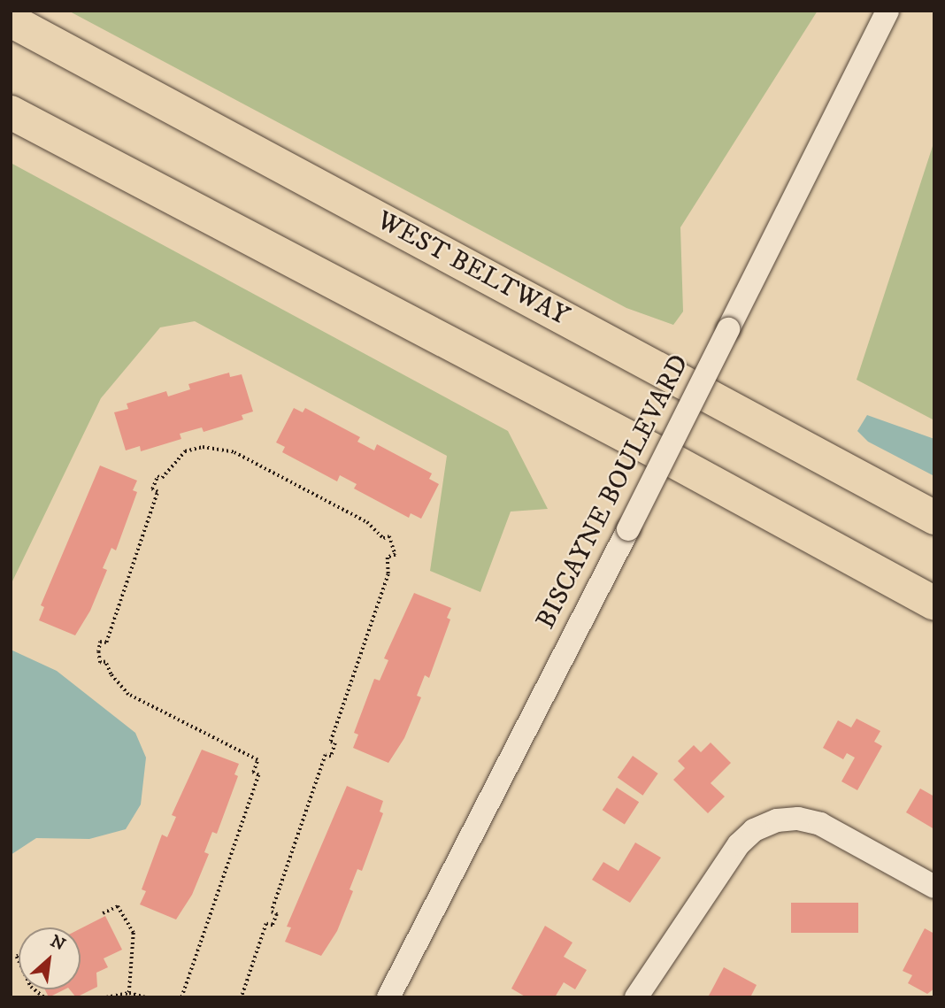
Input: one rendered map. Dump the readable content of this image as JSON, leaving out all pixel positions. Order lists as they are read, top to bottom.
{
  "streets": {
    "highway": ["WEST BELTWAY"],
    "street": ["BISCAYNE BOULEVARD"]
  },
  "north": "top right"
}
